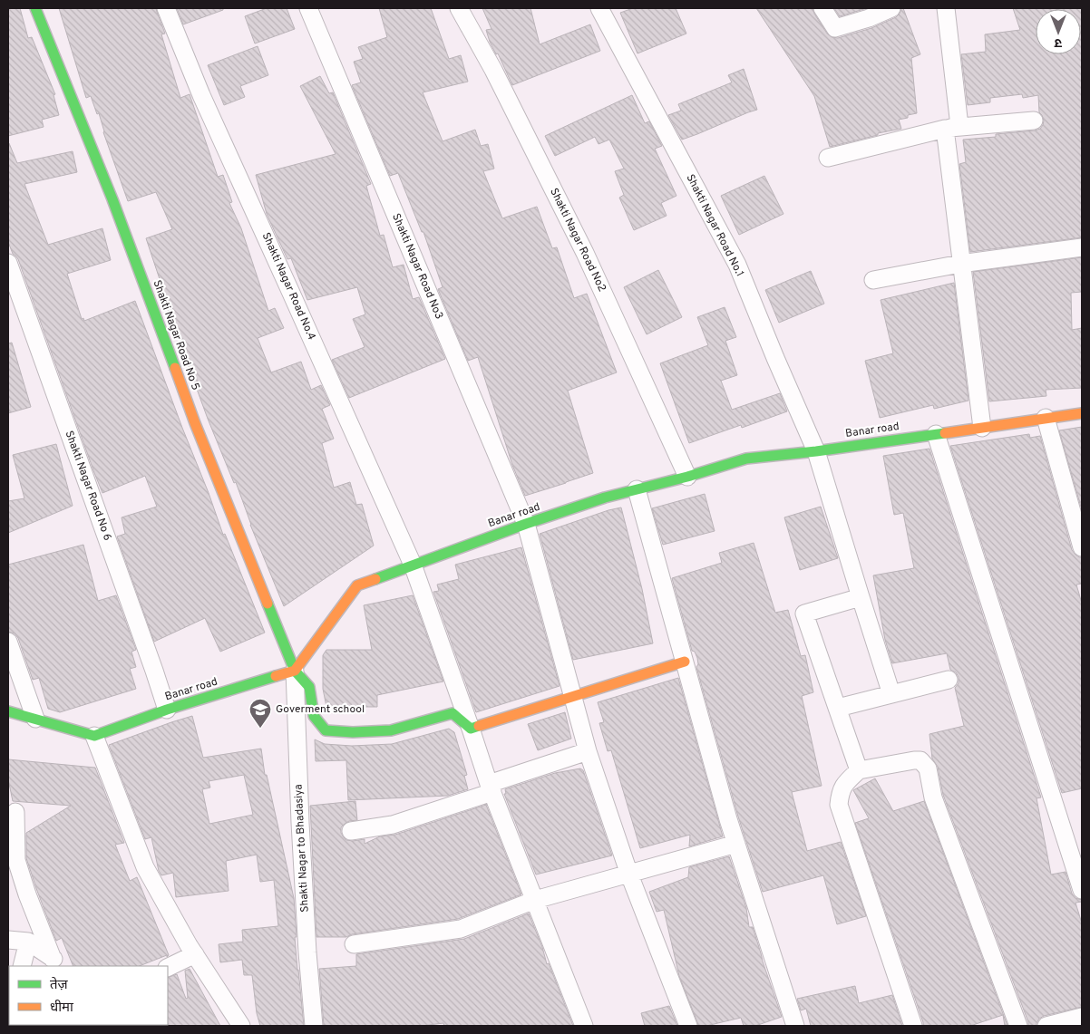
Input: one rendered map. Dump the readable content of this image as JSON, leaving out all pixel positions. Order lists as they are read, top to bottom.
{
  "streets": {
    "street": [
      "Shakti Nagar Road No.1",
      "Shakti Nagar Road No2",
      "Shakti Nagar Road No3",
      "Shakti Nagar Road No.4",
      "Shakti Nagar Road No 5",
      "Banar road",
      "Shakti Nagar Road No 6",
      "Shakti Nagar to Bhadasiya"
    ]
  },
  "crossings": [
    ["Shakti Nagar Road No.1", "Banar road"],
    ["Shakti Nagar Road No2", "Banar road"],
    ["Shakti Nagar Road No3", "Banar road"],
    ["Shakti Nagar Road No.4", "Shakti Nagar Road No 5"],
    ["Shakti Nagar Road No.4", "Banar road"],
    ["Shakti Nagar Road No 5", "Banar road"],
    ["Shakti Nagar Road No 5", "Shakti Nagar to Bhadasiya"],
    ["Banar road", "Shakti Nagar Road No 6"],
    ["Banar road", "Shakti Nagar to Bhadasiya"]
  ],
  "places": {
    "school or university": ["Goverment school"]
  },
  "legend": ["तेज़", "धीमा"],
  "north": "bottom"
}
